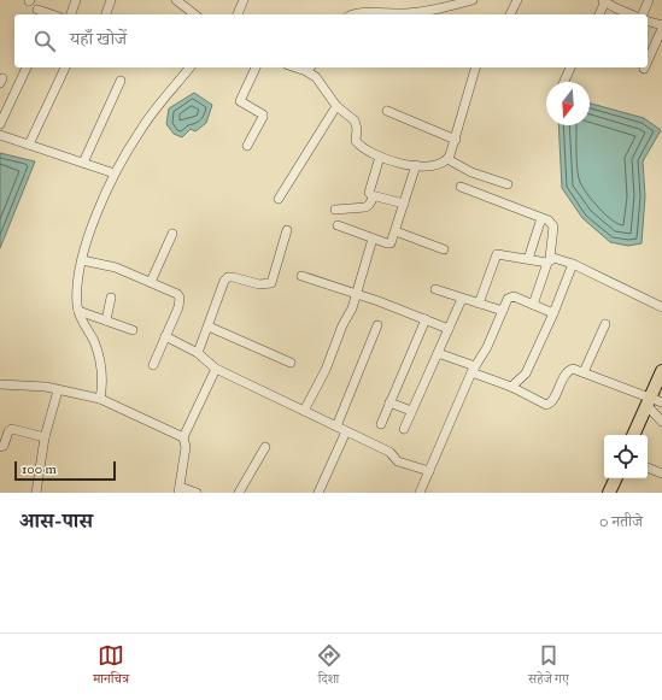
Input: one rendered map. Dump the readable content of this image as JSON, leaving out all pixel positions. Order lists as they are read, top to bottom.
{
  "scale_bar": "100 m",
  "north": "bottom",
  "page": {
    "search": "यहाँ खोजें",
    "scale": "100 m",
    "heading": ["आस-पास", "0 नतीजे"],
    "nav": ["मानचित्र", "दिशा", "सहेजे गए"]
  }
}
